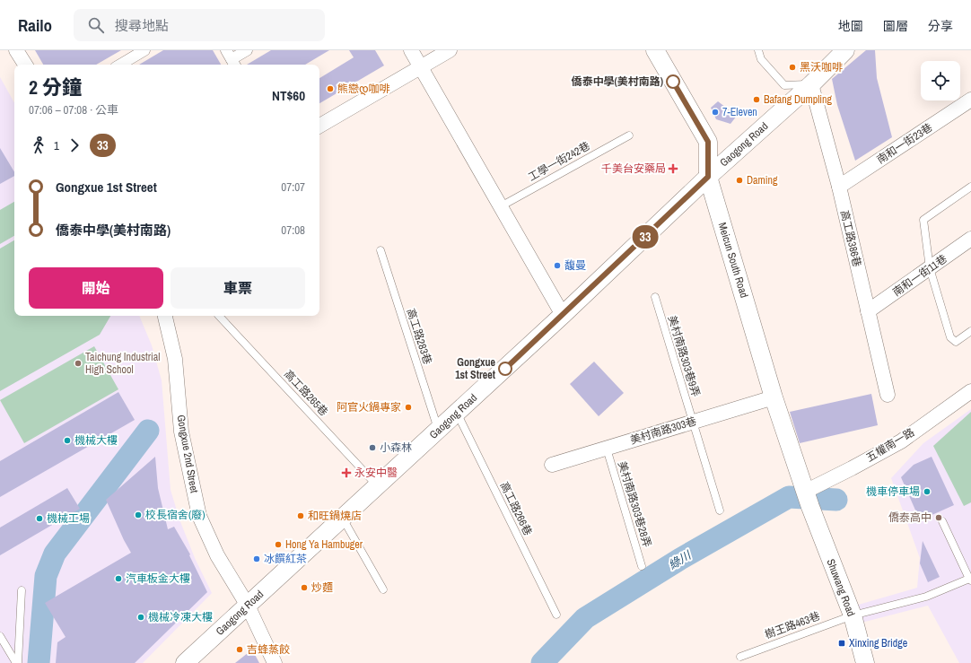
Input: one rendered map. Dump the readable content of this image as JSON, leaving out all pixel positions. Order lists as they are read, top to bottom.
{
  "streets": {
    "street": [
      "南和一街23巷",
      "Gaogong Road",
      "高工路386巷",
      "Meicun South Road",
      "南和一街11巷",
      "美村南路303巷",
      "五權南一路",
      "Gongxue 2nd Street",
      "Shuwang Road"
    ],
    "lane": [
      "工學一街242巷",
      "高工路283巷",
      "美村南路303巷9弄",
      "高工路265巷",
      "美村南路303巷28弄",
      "高工路266巷",
      "樹王路463巷"
    ]
  },
  "crossings": [
    ["南和一街23巷", "高工路386巷"],
    ["Gaogong Road", "高工路386巷"],
    ["Gaogong Road", "Meicun South Road"],
    ["Gaogong Road", "高工路283巷"],
    ["Gaogong Road", "高工路265巷"],
    ["Gaogong Road", "Gongxue 2nd Street"],
    ["Gaogong Road", "高工路266巷"],
    ["高工路386巷", "南和一街11巷"],
    ["Meicun South Road", "美村南路303巷"],
    ["Meicun South Road", "五權南一路"],
    ["Meicun South Road", "Shuwang Road"],
    ["美村南路303巷9弄", "美村南路303巷"],
    ["美村南路303巷", "美村南路303巷28弄"],
    ["五權南一路", "Shuwang Road"],
    ["Shuwang Road", "樹王路463巷"]
  ],
  "water": ["綠川"],
  "places": {
    "other": [
      "黑沃咖啡",
      "僑泰中學(美村南路)",
      "熊戀დ咖啡",
      "Bafang Dumpling",
      "7-Eleven",
      "Daming",
      "馥曼",
      "Taichung Industrial High School",
      "Gongxue 1st Street",
      "阿官火鍋專家",
      "機械大樓",
      "小森林",
      "機車停車場",
      "校長宿舍(廢)",
      "和旺鍋燒店",
      "僑泰高中",
      "機械工場",
      "Hong Ya Hambuger",
      "冰饌紅茶",
      "汽車板金大樓",
      "炒麵",
      "機械冷凍大樓",
      "吉蜂蒸餃"
    ],
    "health": ["千美台安藥局", "永安中醫"],
    "transit": ["Xinxing Bridge"]
  },
  "lines": ["bus line 33"],
  "page": {
    "header": "Railo",
    "search": "搜尋地點",
    "nav": ["地圖", "圖層", "分享"],
    "on_map": "33",
    "heading": ["2 分鐘", "07:06 – 07:08 · 公車", "NT$60"],
    "legs": ["1", "33"],
    "list": [
      {
        "name": "Gongxue 1st Street",
        "value": "07:07"
      },
      {
        "name": "僑泰中學(美村南路)",
        "value": "07:08"
      }
    ],
    "buttons": ["開始", "車票"]
  }
}
